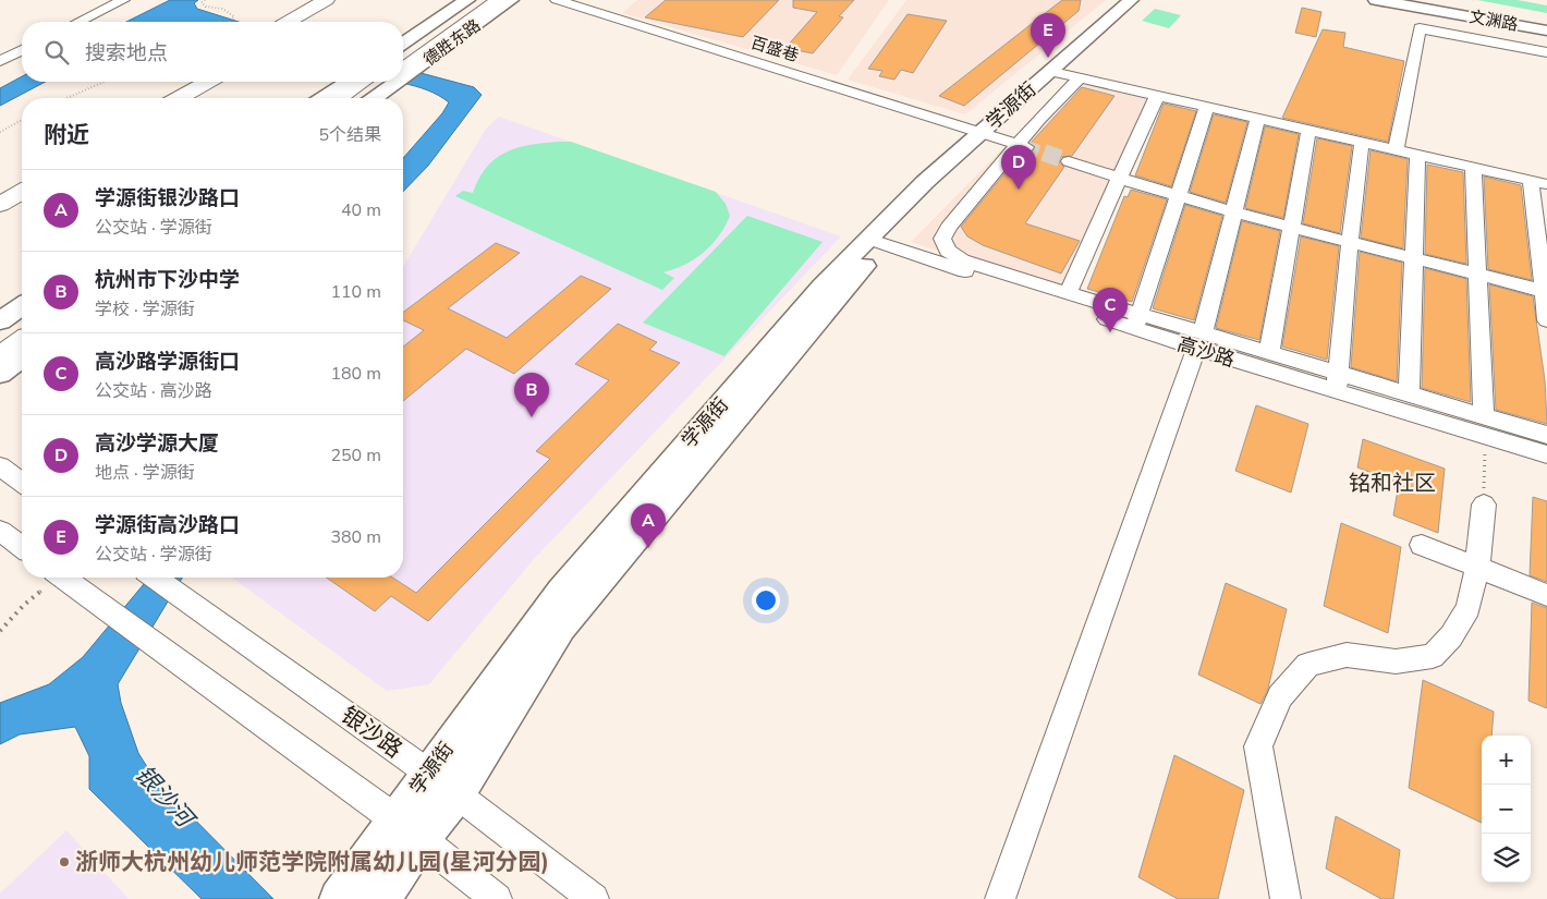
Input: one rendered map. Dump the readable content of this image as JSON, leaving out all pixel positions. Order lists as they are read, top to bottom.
{
  "streets": {
    "main road": ["文渊路", "德胜东路", "学源街"],
    "street": ["百盛巷", "高沙路", "银沙路"]
  },
  "crossings": [
    ["百盛巷", "学源街"],
    ["学源街", "高沙路"],
    ["学源街", "银沙路"]
  ],
  "districts": ["铭和社区"],
  "water": ["银沙河"],
  "places": ["浙师大杭州幼儿师范学院附属幼儿园(星河分园)"],
  "page": {
    "pins": [
      "E",
      "D",
      "C",
      "B",
      "A"
    ],
    "search": "搜索地点",
    "heading": ["附近", "5个结果"],
    "list": [
      {
        "mark": "A",
        "name": "学源街银沙路口",
        "note": "公交站 · 学源街",
        "value": "40 m"
      },
      {
        "mark": "B",
        "name": "杭州市下沙中学",
        "note": "学校 · 学源街",
        "value": "110 m"
      },
      {
        "mark": "C",
        "name": "高沙路学源街口",
        "note": "公交站 · 高沙路",
        "value": "180 m"
      },
      {
        "mark": "D",
        "name": "高沙学源大厦",
        "note": "地点 · 学源街",
        "value": "250 m"
      },
      {
        "mark": "E",
        "name": "学源街高沙路口",
        "note": "公交站 · 学源街",
        "value": "380 m"
      }
    ],
    "map_buttons": ["+", "−"]
  }
}
